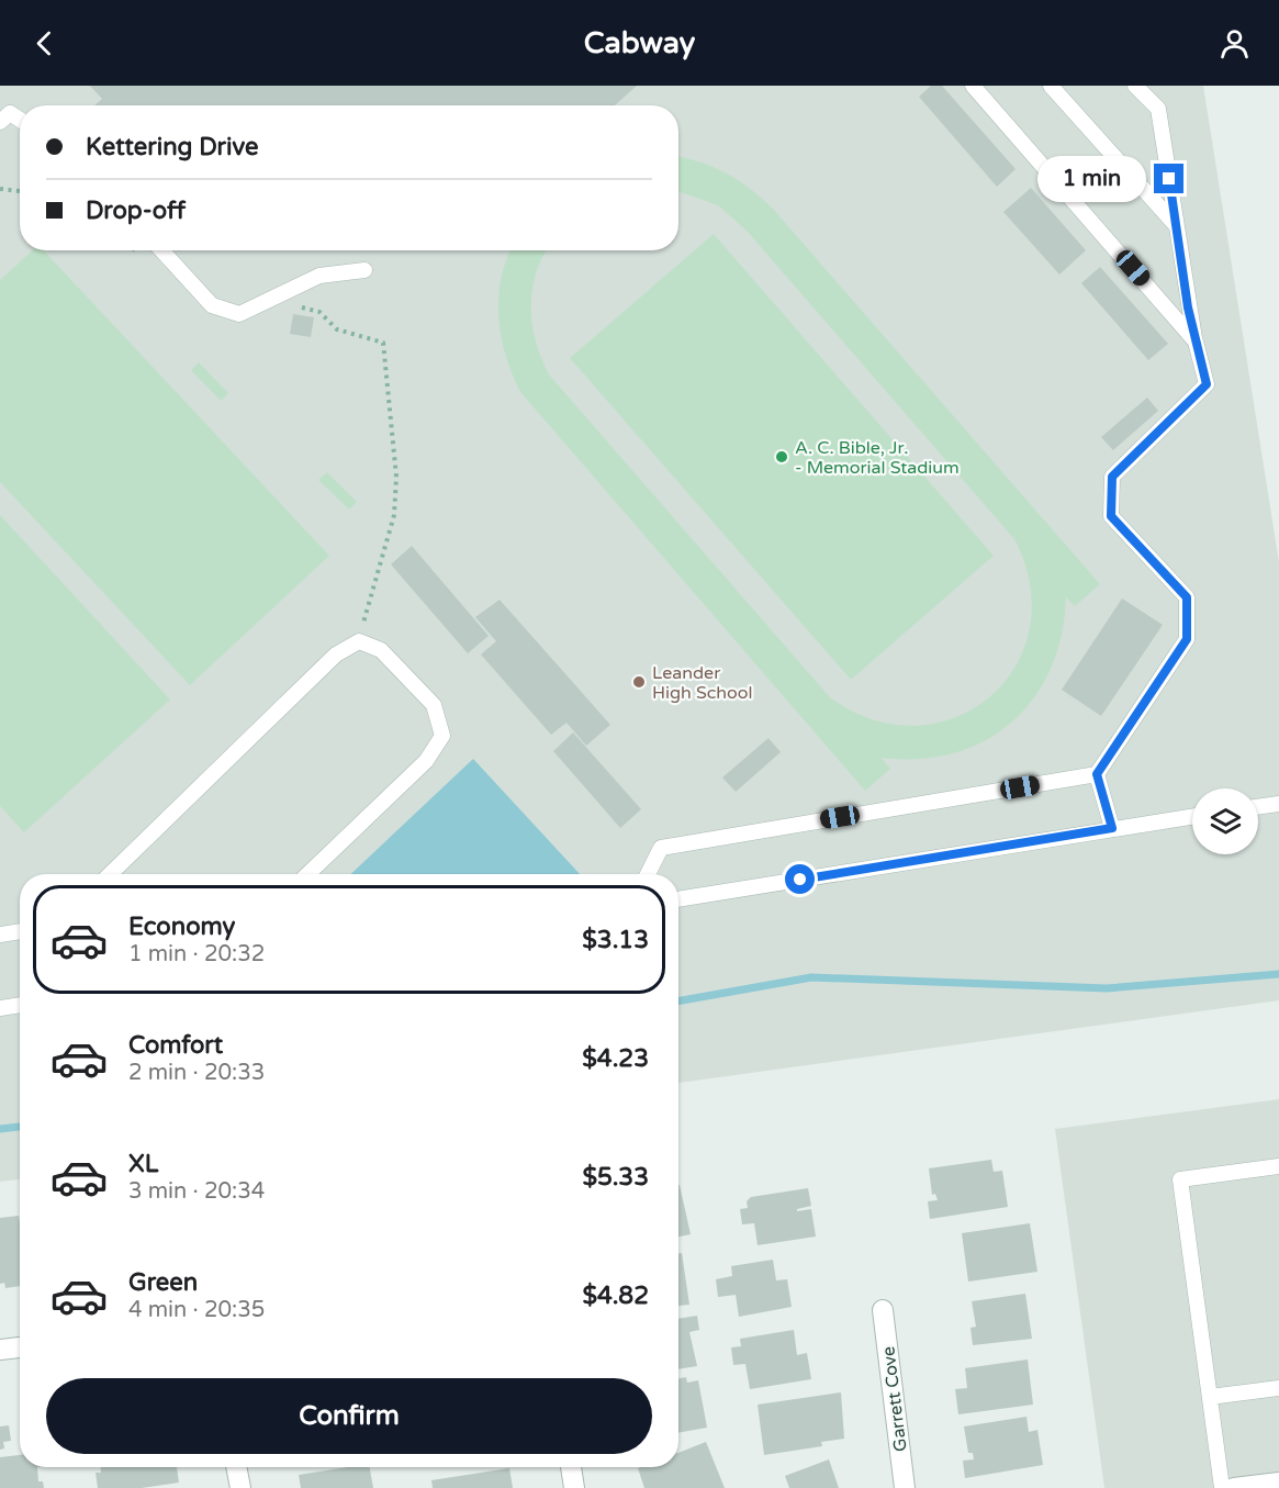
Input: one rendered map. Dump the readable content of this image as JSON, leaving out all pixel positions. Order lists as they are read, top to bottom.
{
  "streets": {
    "street": ["Garrett Cove"]
  },
  "places": ["A. C. Bible, Jr. - Memorial Stadium", "Leander High School"],
  "page": {
    "header": "Cabway",
    "banner": ["Kettering Drive", "Drop-off"],
    "bubble": "1 min",
    "list": [
      {
        "name": "Economy",
        "note": "1 min · 20:32",
        "value": "$3.13"
      },
      {
        "name": "Comfort",
        "note": "2 min · 20:33",
        "value": "$4.23"
      },
      {
        "name": "XL",
        "note": "3 min · 20:34",
        "value": "$5.33"
      },
      {
        "name": "Green",
        "note": "4 min · 20:35",
        "value": "$4.82"
      }
    ],
    "buttons": "Confirm"
  }
}
